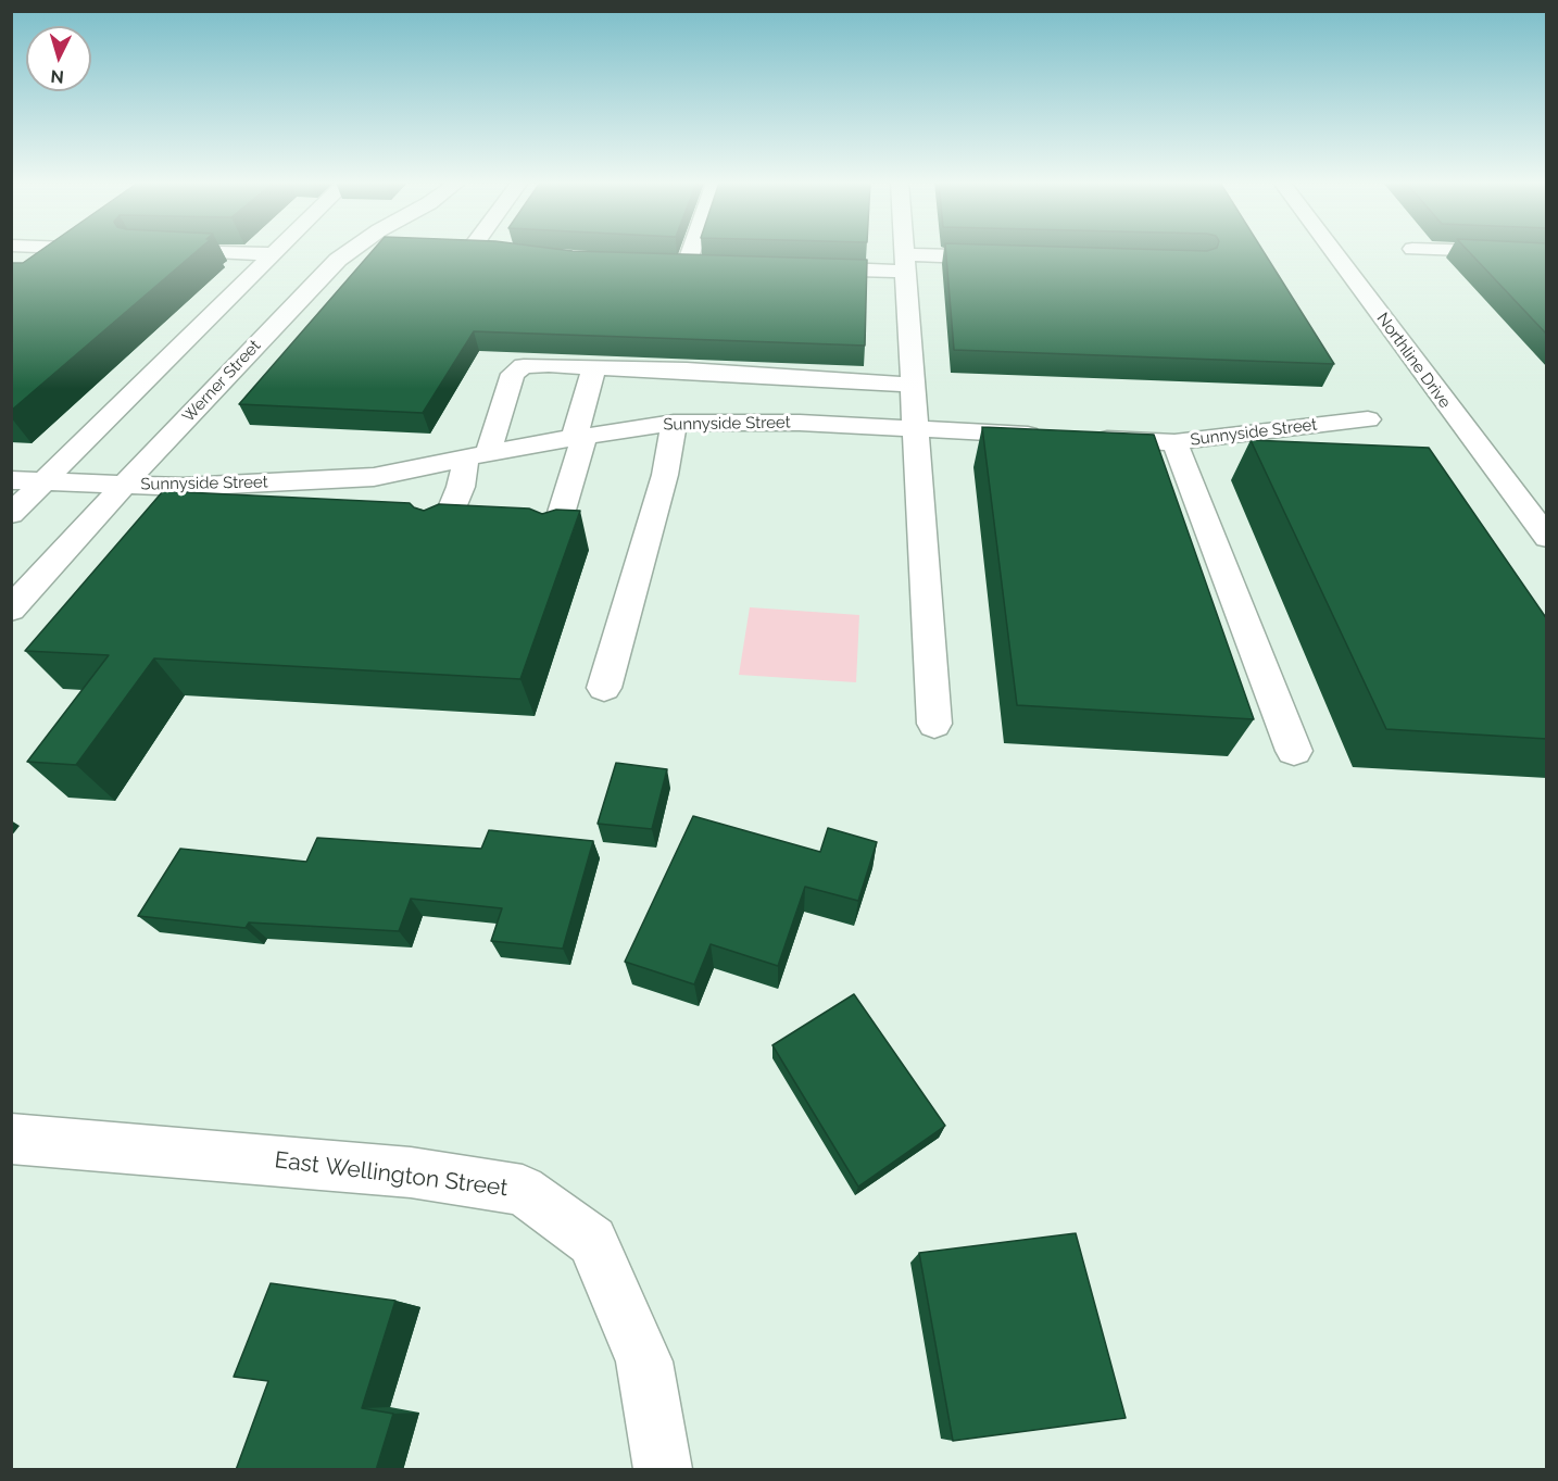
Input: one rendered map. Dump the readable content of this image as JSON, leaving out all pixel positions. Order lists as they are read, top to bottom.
{
  "streets": {
    "street": [
      "Northline Drive",
      "Werner Street",
      "Sunnyside Street",
      "East Wellington Street"
    ]
  },
  "crossings": [
    ["Werner Street", "Sunnyside Street"]
  ],
  "north": "bottom"
}
